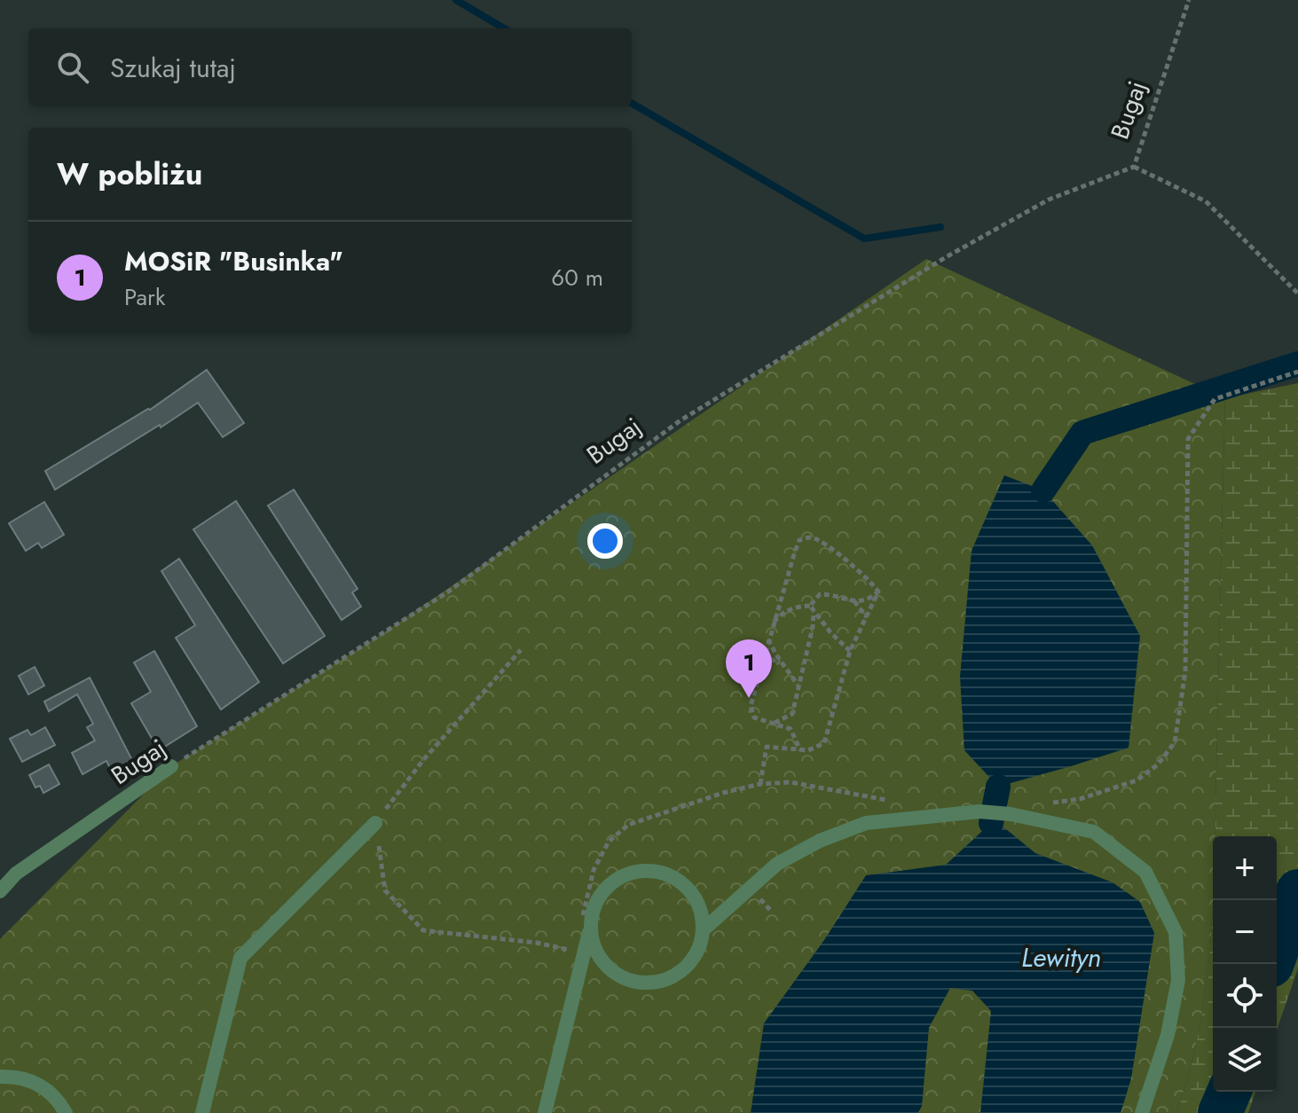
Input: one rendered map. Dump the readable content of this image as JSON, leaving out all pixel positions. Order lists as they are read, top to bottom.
{
  "streets": {
    "street": ["Bugaj"]
  },
  "water": ["Lewityn"],
  "page": {
    "search": "Szukaj tutaj",
    "heading": "W pobliżu",
    "list": [
      {
        "mark": "1",
        "name": "MOSiR \"Businka\"",
        "note": "Park",
        "value": "60 m"
      }
    ],
    "pins": "1",
    "map_buttons": ["+", "−"]
  }
}
